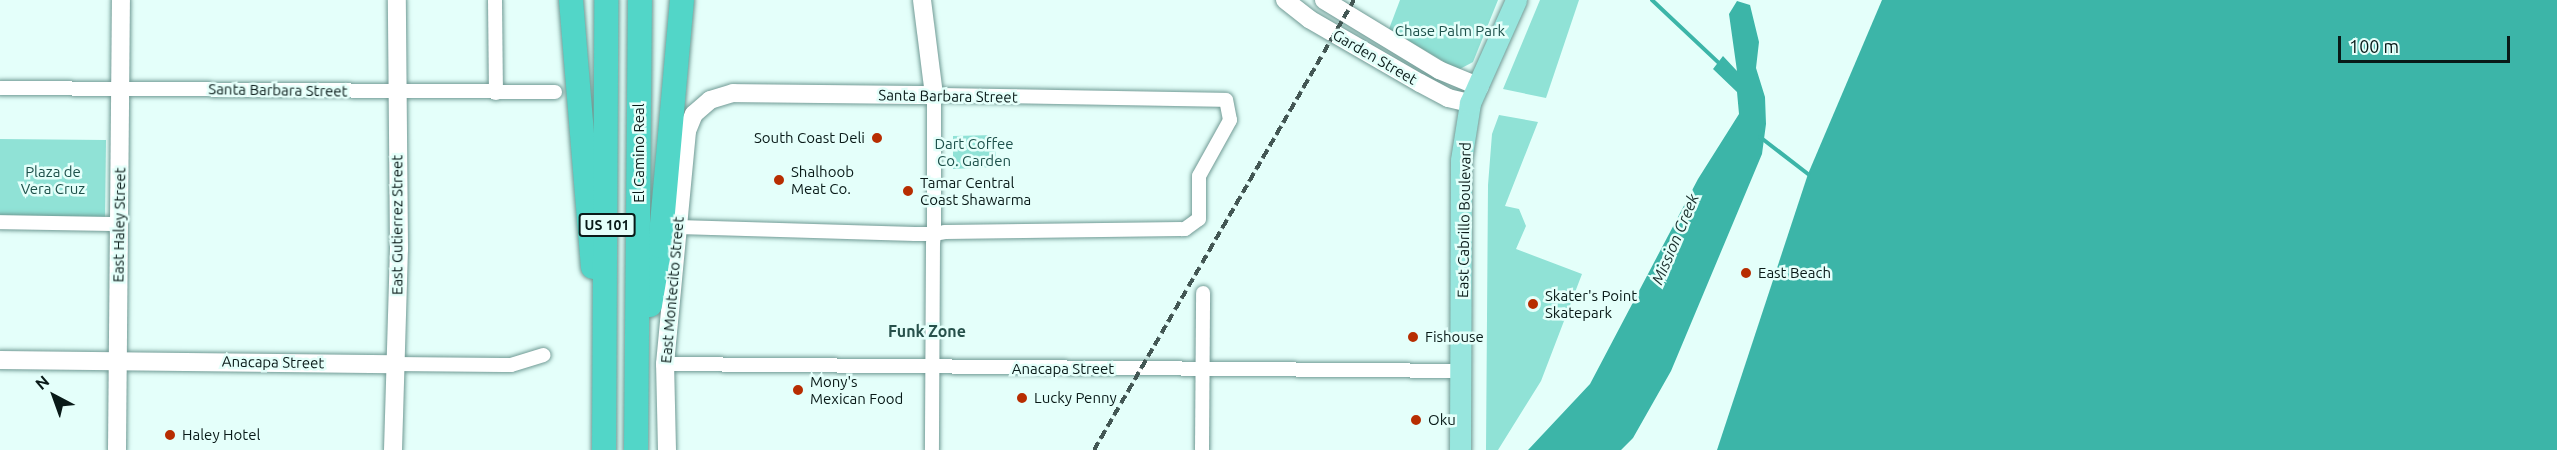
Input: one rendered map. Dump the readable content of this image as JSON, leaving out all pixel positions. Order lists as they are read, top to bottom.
{
  "streets": {
    "highway": ["El Camino Real", "US 101"],
    "main road": [
      "Garden Street",
      "Santa Barbara Street",
      "East Cabrillo Boulevard",
      "East Haley Street",
      "East Gutierrez Street",
      "East Montecito Street",
      "Anacapa Street"
    ]
  },
  "crossings": [
    ["Garden Street", "East Cabrillo Boulevard"],
    ["Santa Barbara Street", "East Haley Street"],
    ["Santa Barbara Street", "East Gutierrez Street"],
    ["Santa Barbara Street", "East Montecito Street"],
    ["East Cabrillo Boulevard", "Anacapa Street"],
    ["East Haley Street", "Anacapa Street"],
    ["East Gutierrez Street", "Anacapa Street"],
    ["East Montecito Street", "Anacapa Street"]
  ],
  "districts": ["Funk Zone"],
  "water": ["Mission Creek"],
  "parks": ["Chase Palm Park", "Dart Coffee Co. Garden", "Plaza de Vera Cruz"],
  "places": [
    "South Coast Deli",
    "Shalhoob Meat Co.",
    "Tamar Central Coast Shawarma",
    "East Beach",
    "Skater's Point Skatepark",
    "Fishouse",
    "Mony's Mexican Food",
    "Lucky Penny",
    "Oku",
    "Haley Hotel"
  ],
  "scale_bar": "100 m",
  "north": "top left"
}
